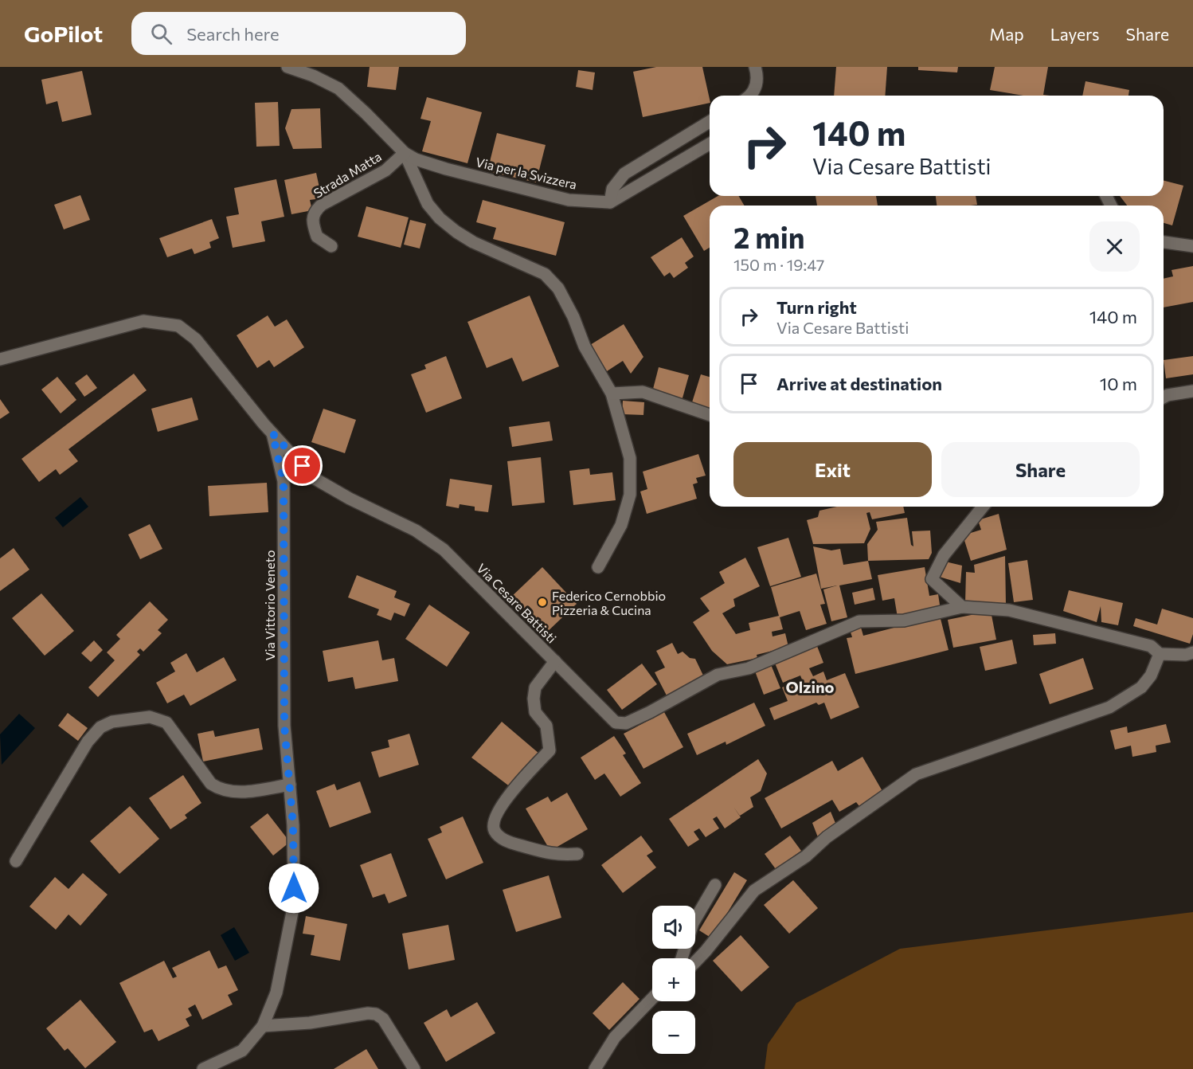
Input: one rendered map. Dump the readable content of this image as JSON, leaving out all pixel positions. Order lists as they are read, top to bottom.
{
  "streets": {
    "street": [
      "Via per la Svizzera",
      "Strada Matta",
      "Via Cesare Battisti",
      "Via Vittorio Veneto"
    ]
  },
  "crossings": [
    ["Via per la Svizzera", "Strada Matta"],
    ["Via Cesare Battisti", "Via Vittorio Veneto"]
  ],
  "districts": ["Olzino"],
  "places": ["Federico Cernobbio Pizzeria & Cucina"],
  "page": {
    "header": "GoPilot",
    "search": "Search here",
    "nav": ["Map", "Layers", "Share"],
    "turn": ["140 m", "Via Cesare Battisti"],
    "heading": ["2 min", "150 m · 19:47"],
    "list": [
      {
        "name": "Turn right",
        "note": "Via Cesare Battisti",
        "value": "140 m"
      },
      {
        "name": "Arrive at destination",
        "value": "10 m"
      }
    ],
    "buttons": ["Exit", "Share"],
    "map_buttons": ["+", "−"]
  }
}
